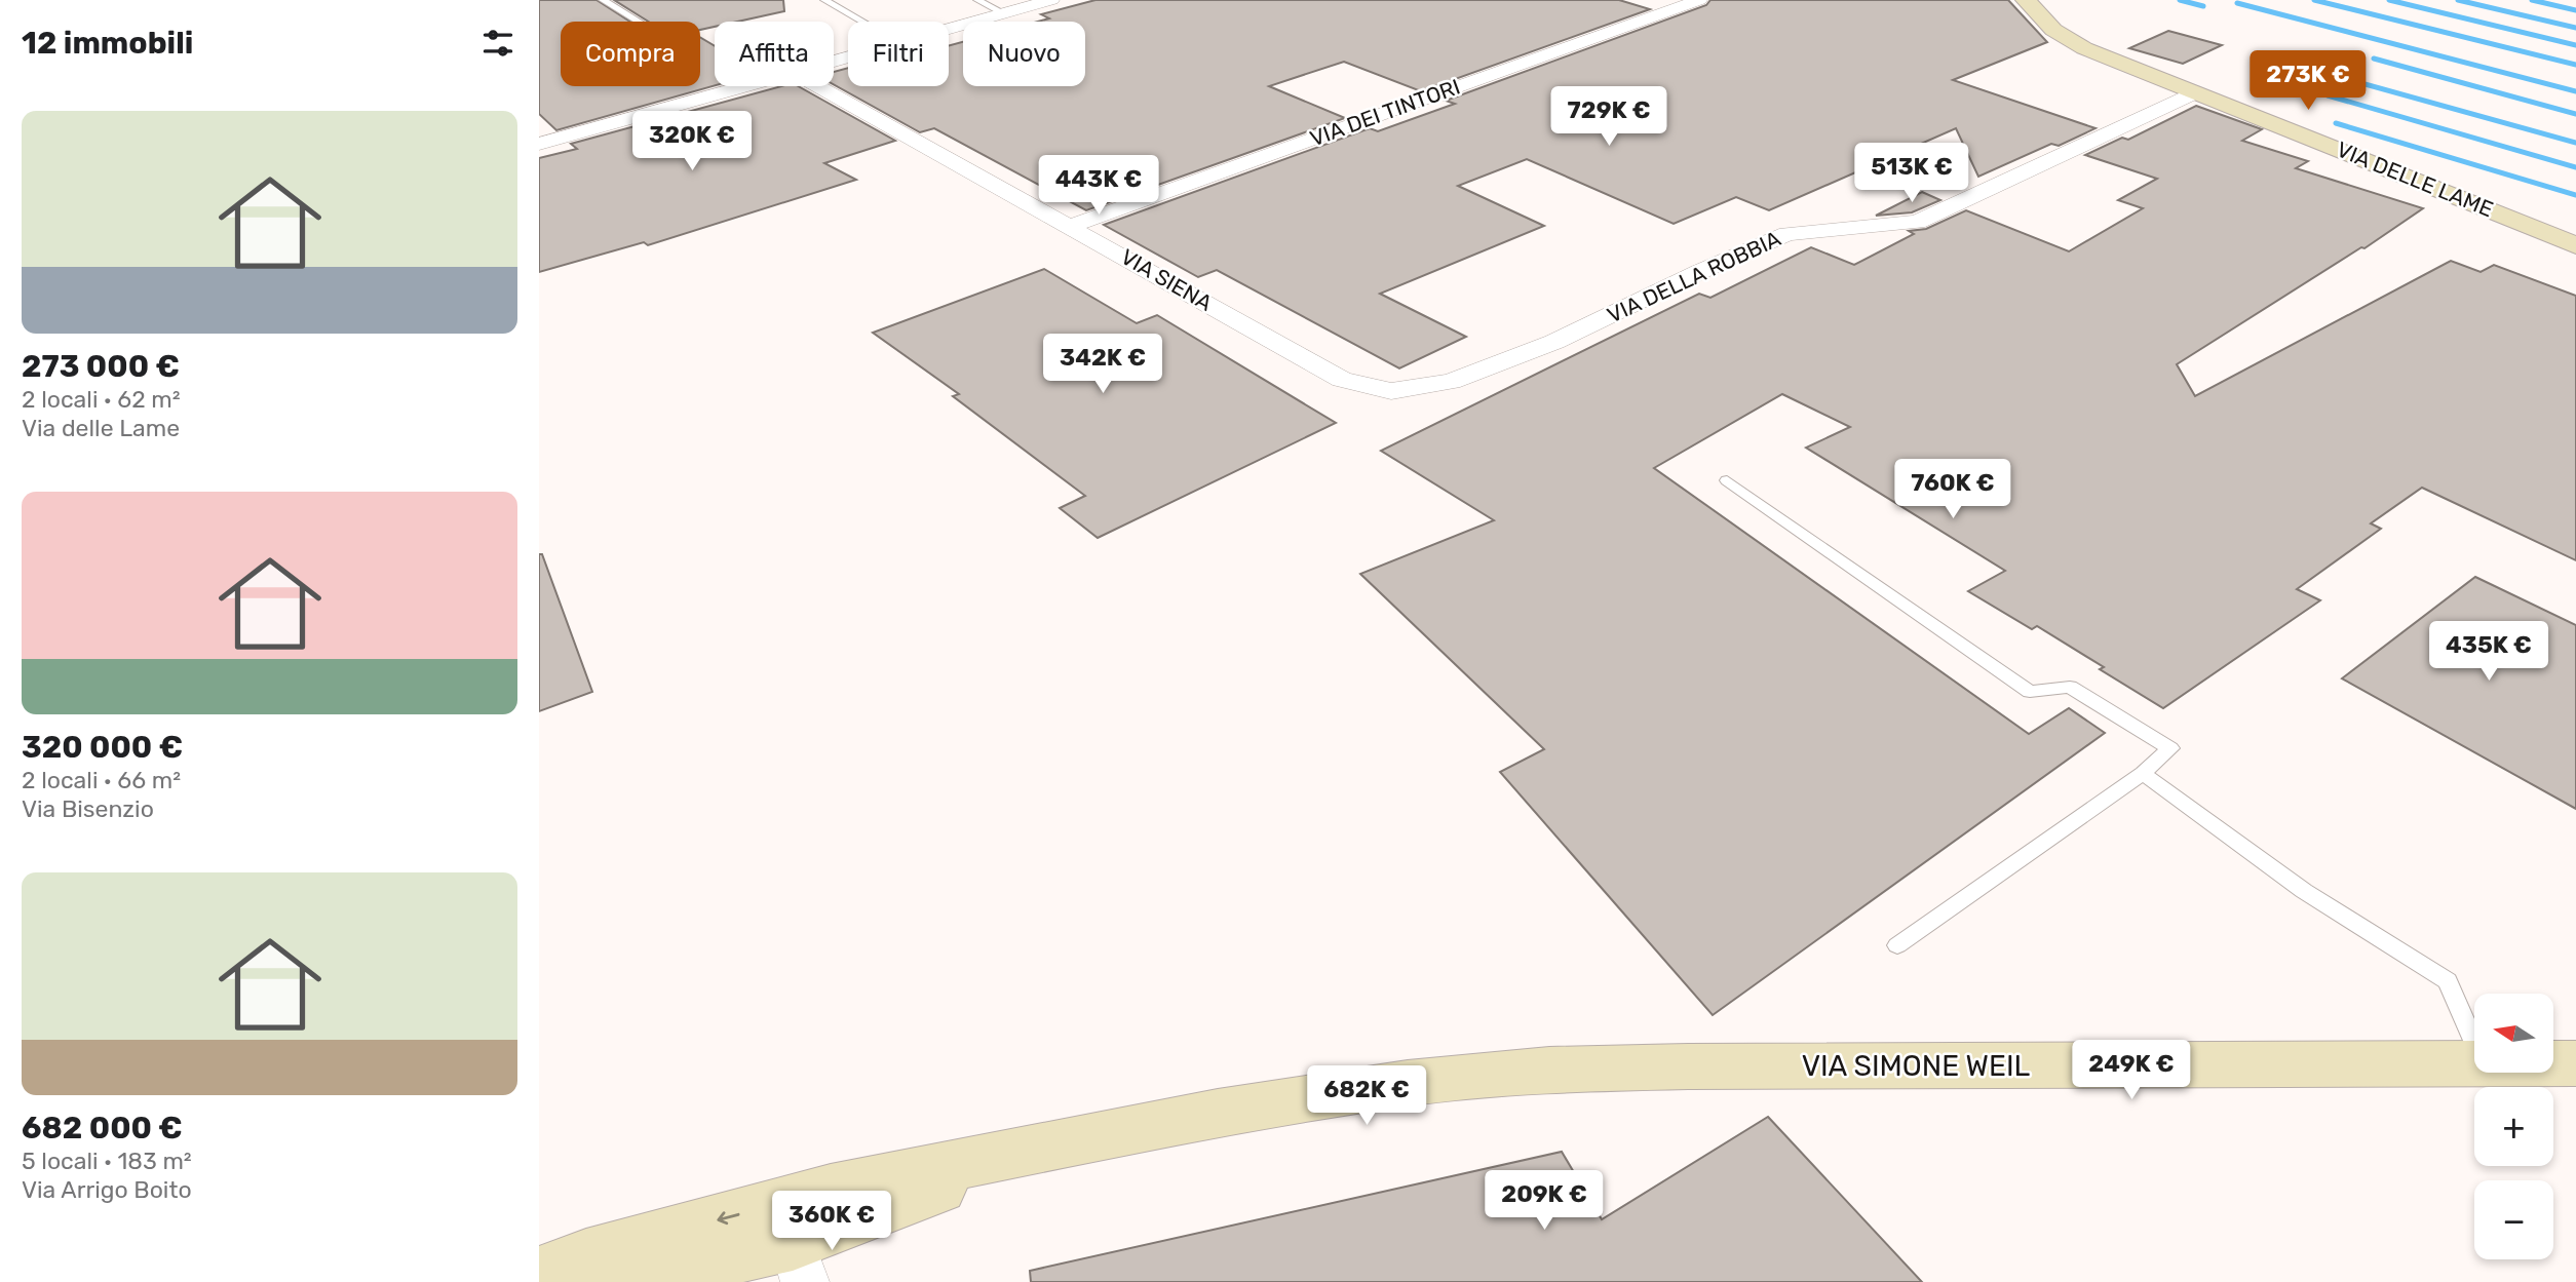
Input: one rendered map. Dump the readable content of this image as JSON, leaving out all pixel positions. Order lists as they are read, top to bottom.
{
  "streets": {
    "street": [
      "VIA DEI TINTORI",
      "VIA DELLE LAME",
      "VIA DELLA ROBBIA",
      "VIA SIENA",
      "VIA SIMONE WEIL"
    ]
  },
  "crossings": [
    ["VIA DEI TINTORI", "VIA SIENA"],
    ["VIA DELLE LAME", "VIA DELLA ROBBIA"],
    ["VIA DELLA ROBBIA", "VIA SIENA"]
  ],
  "north": "left",
  "page": {
    "heading": "12 immobili",
    "chip": [
      "Compra",
      "Affitta",
      "Filtri",
      "Nuovo"
    ],
    "price": [
      "273K €",
      "729K €",
      "320K €",
      "513K €",
      "443K €",
      "342K €",
      "760K €",
      "435K €",
      "249K €",
      "682K €",
      "209K €",
      "360K €"
    ],
    "list": [
      {
        "name": "273 000 €",
        "note": "2 locali · 62 m² · Via delle Lame"
      },
      {
        "name": "320 000 €",
        "note": "2 locali · 66 m² · Via Bisenzio"
      },
      {
        "name": "682 000 €",
        "note": "5 locali · 183 m² · Via Arrigo Boito"
      }
    ],
    "map_buttons": ["+", "−"]
  }
}
